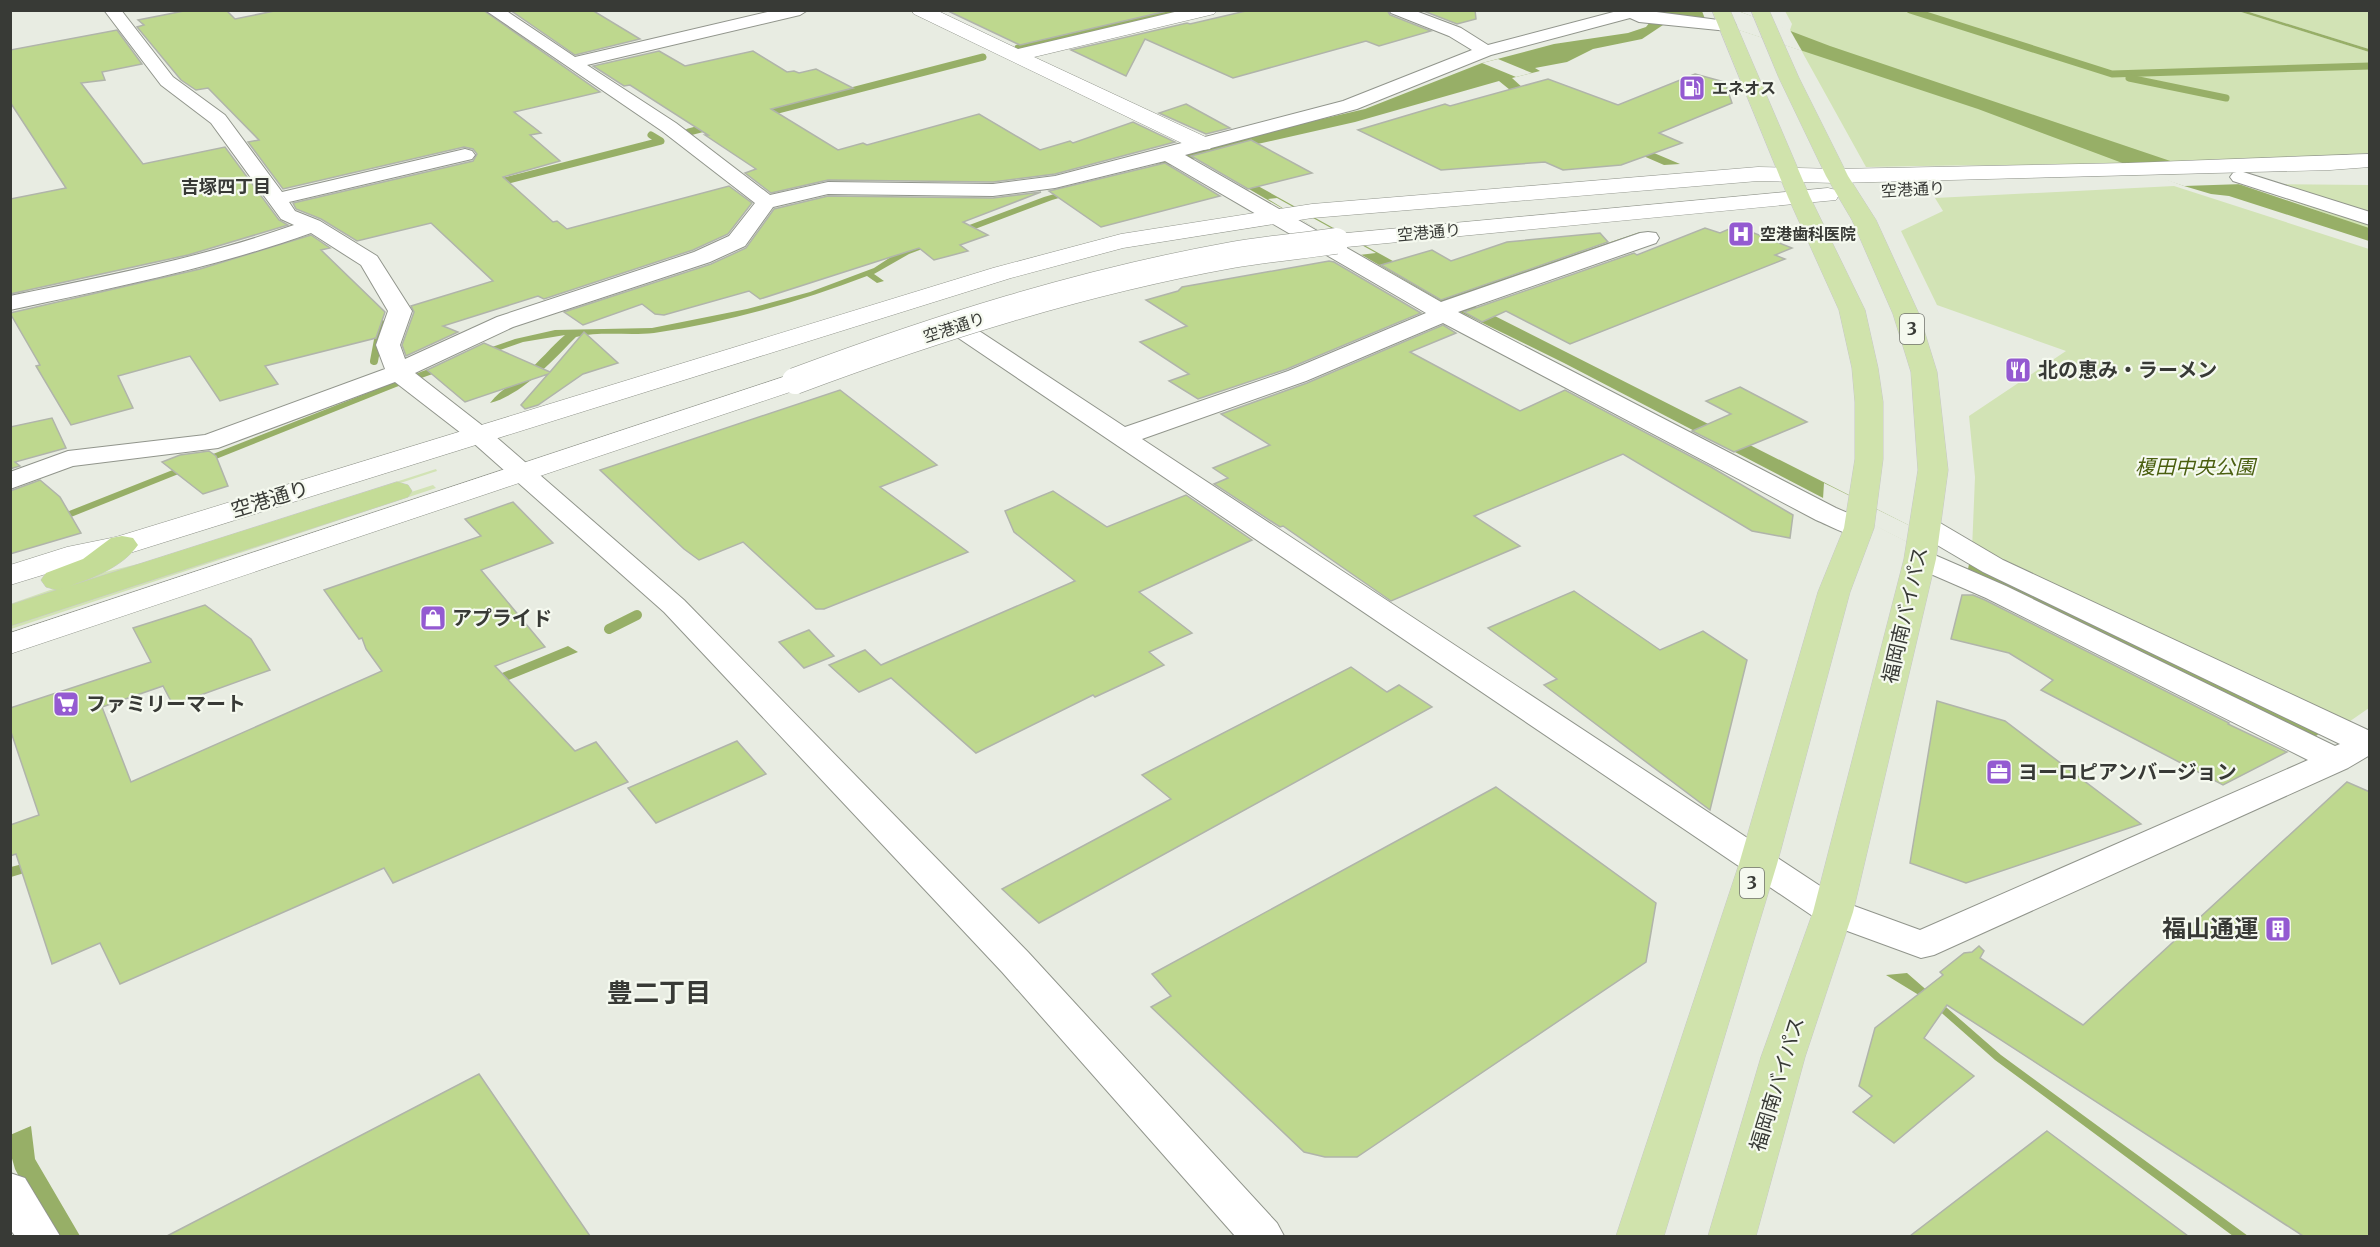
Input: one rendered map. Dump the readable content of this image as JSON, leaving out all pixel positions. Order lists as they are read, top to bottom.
{
  "streets": {
    "highway": ["3", "福岡南バイパス"],
    "street": ["空港通り"]
  },
  "crossings": [
    ["空港通り", "3"],
    ["空港通り", "福岡南バイパス"]
  ],
  "districts": ["吉塚四丁目", "豊二丁目"],
  "parks": ["榎田中央公園"],
  "places": {
    "fuel station": ["エネオス"],
    "hospital": ["空港歯科医院"],
    "restaurant": ["北の恵み・ラーメン"],
    "shop": ["アプライド"],
    "supermarket": ["ファミリーマート"],
    "office": ["ヨーロピアンバージョン"],
    "building": ["福山通運"]
  }
}
